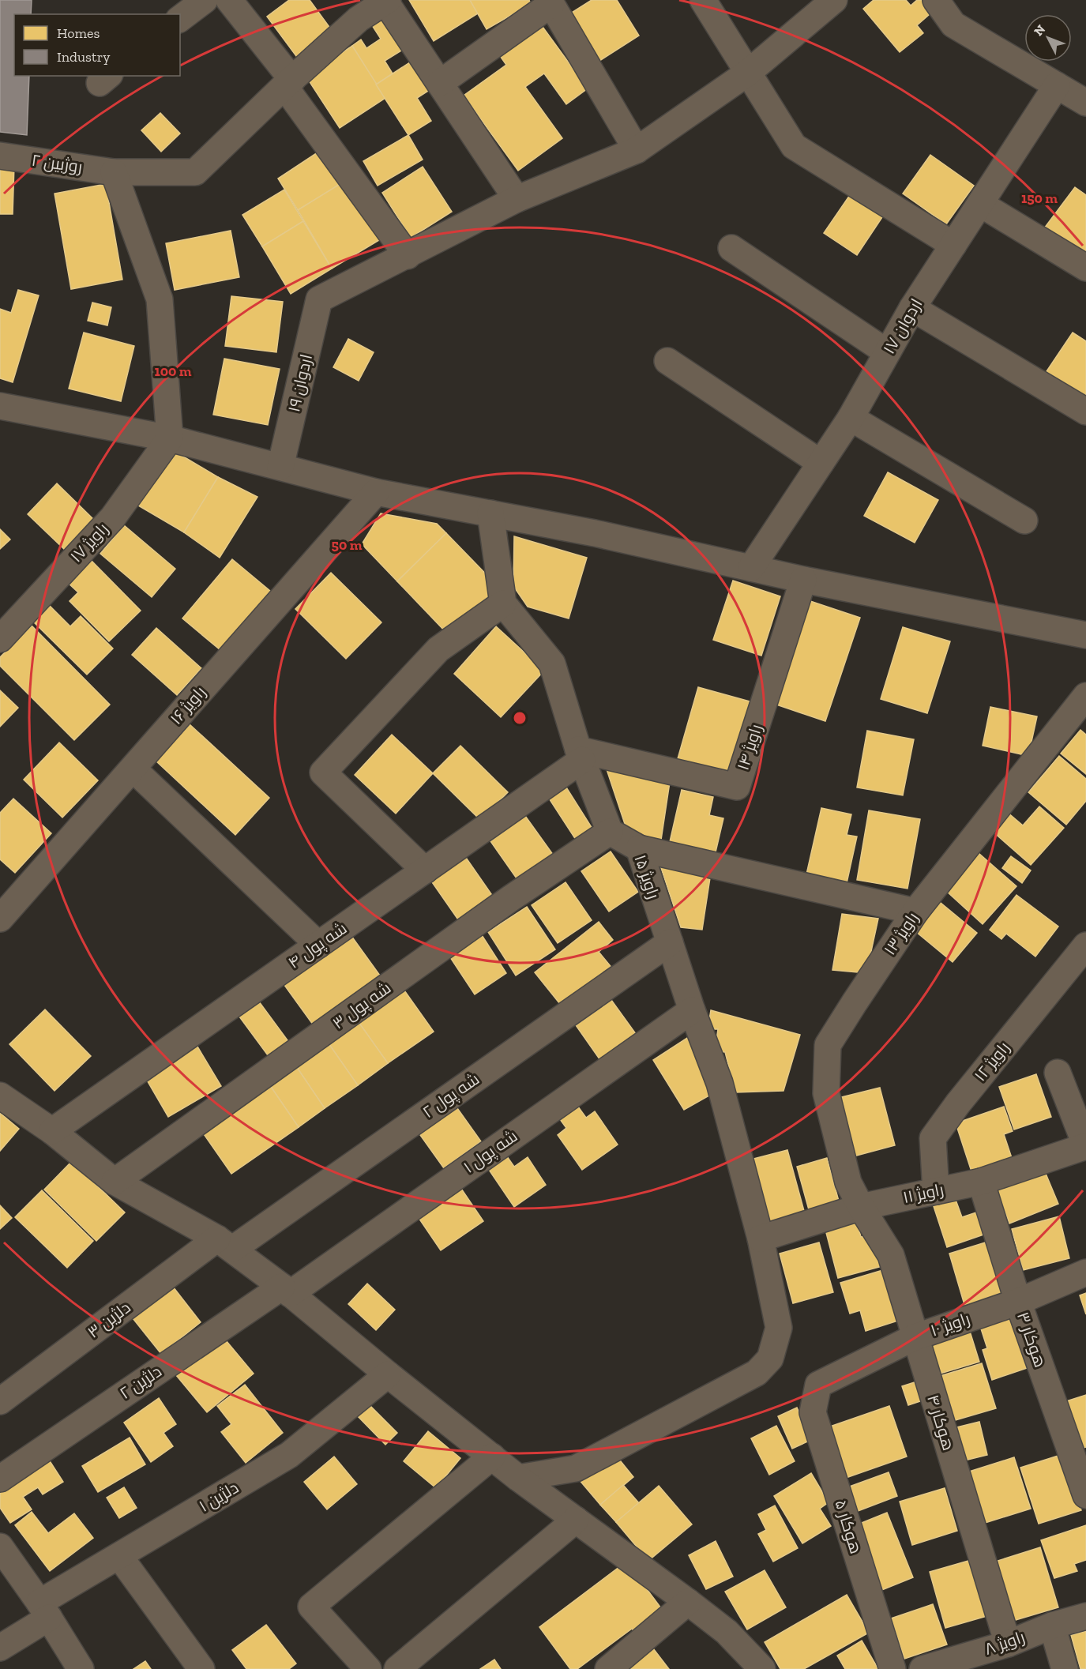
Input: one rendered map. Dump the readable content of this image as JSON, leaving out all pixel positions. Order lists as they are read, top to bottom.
{
  "streets": {
    "street": [
      "روژبین ۲",
      "اردوان ۱۷",
      "اردوان ۱۹",
      "راویژ ۱۷",
      "راویژ ۱۶",
      "راویژ ۱۴",
      "راویژ ۱۵",
      "راویژ ۱۳",
      "شه پول ۴",
      "شه پول ۳",
      "راویژ ۱۲",
      "شه پول ۲",
      "شه پول ۱",
      "راویژ ۱۱",
      "دلژین ۳",
      "راویژ ۱۰",
      "هوکار ۳",
      "دلژین ۲",
      "هوکار ۴",
      "دلژین ۱",
      "هوکار ۵",
      "راویژ ۸"
    ]
  },
  "crossings": [
    ["راویژ ۱۴", "شه پول ۴"],
    ["راویژ ۱۵", "شه پول ۳"],
    ["راویژ ۱۵", "شه پول ۲"],
    ["راویژ ۱۵", "شه پول ۱"],
    ["راویژ ۱۵", "راویژ ۱۱"],
    ["راویژ ۱۳", "راویژ ۱۱"],
    ["راویژ ۱۳", "هوکار ۴"],
    ["راویژ ۱۲", "راویژ ۱۱"],
    ["شه پول ۲", "دلژین ۳"],
    ["شه پول ۱", "دلژین ۲"],
    ["راویژ ۱۱", "هوکار ۳"],
    ["راویژ ۱۱", "هوکار ۴"],
    ["راویژ ۱۰", "هوکار ۳"],
    ["راویژ ۱۰", "هوکار ۴"],
    ["راویژ ۱۰", "هوکار ۵"],
    ["هوکار ۴", "راویژ ۸"]
  ],
  "legend": ["Homes", "Industry"],
  "north": "top left",
  "rings": ["150 m", "100 m", "50 m"]
}
